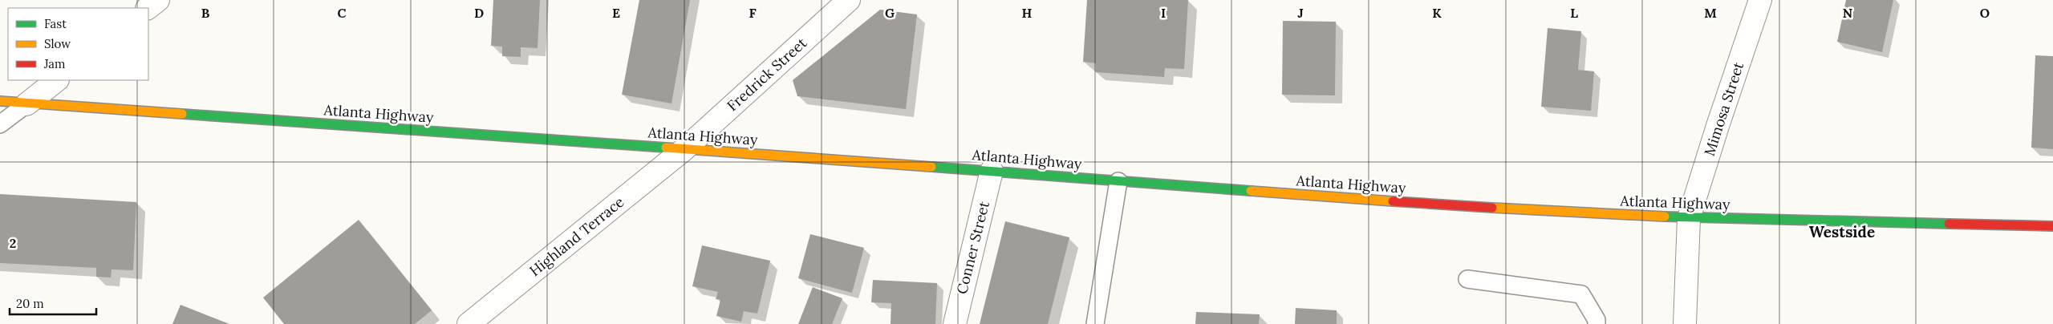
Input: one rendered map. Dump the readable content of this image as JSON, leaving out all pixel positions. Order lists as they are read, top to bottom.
{
  "streets": {
    "main road": ["Atlanta Highway"],
    "street": [
      "Fredrick Street",
      "Mimosa Street",
      "Highland Terrace",
      "Conner Street"
    ]
  },
  "crossings": [
    ["Fredrick Street", "Atlanta Highway"],
    ["Fredrick Street", "Highland Terrace"],
    ["Mimosa Street", "Atlanta Highway"],
    ["Atlanta Highway", "Highland Terrace"],
    ["Atlanta Highway", "Conner Street"]
  ],
  "districts": ["Westside"],
  "legend": ["Fast", "Slow", "Jam"],
  "scale_bar": "20 m",
  "grid": {
    "columns": [
      "B",
      "C",
      "D",
      "E",
      "F",
      "G",
      "H",
      "I",
      "J",
      "K",
      "L",
      "M",
      "N",
      "O"
    ],
    "rows": ["2"]
  }
}
